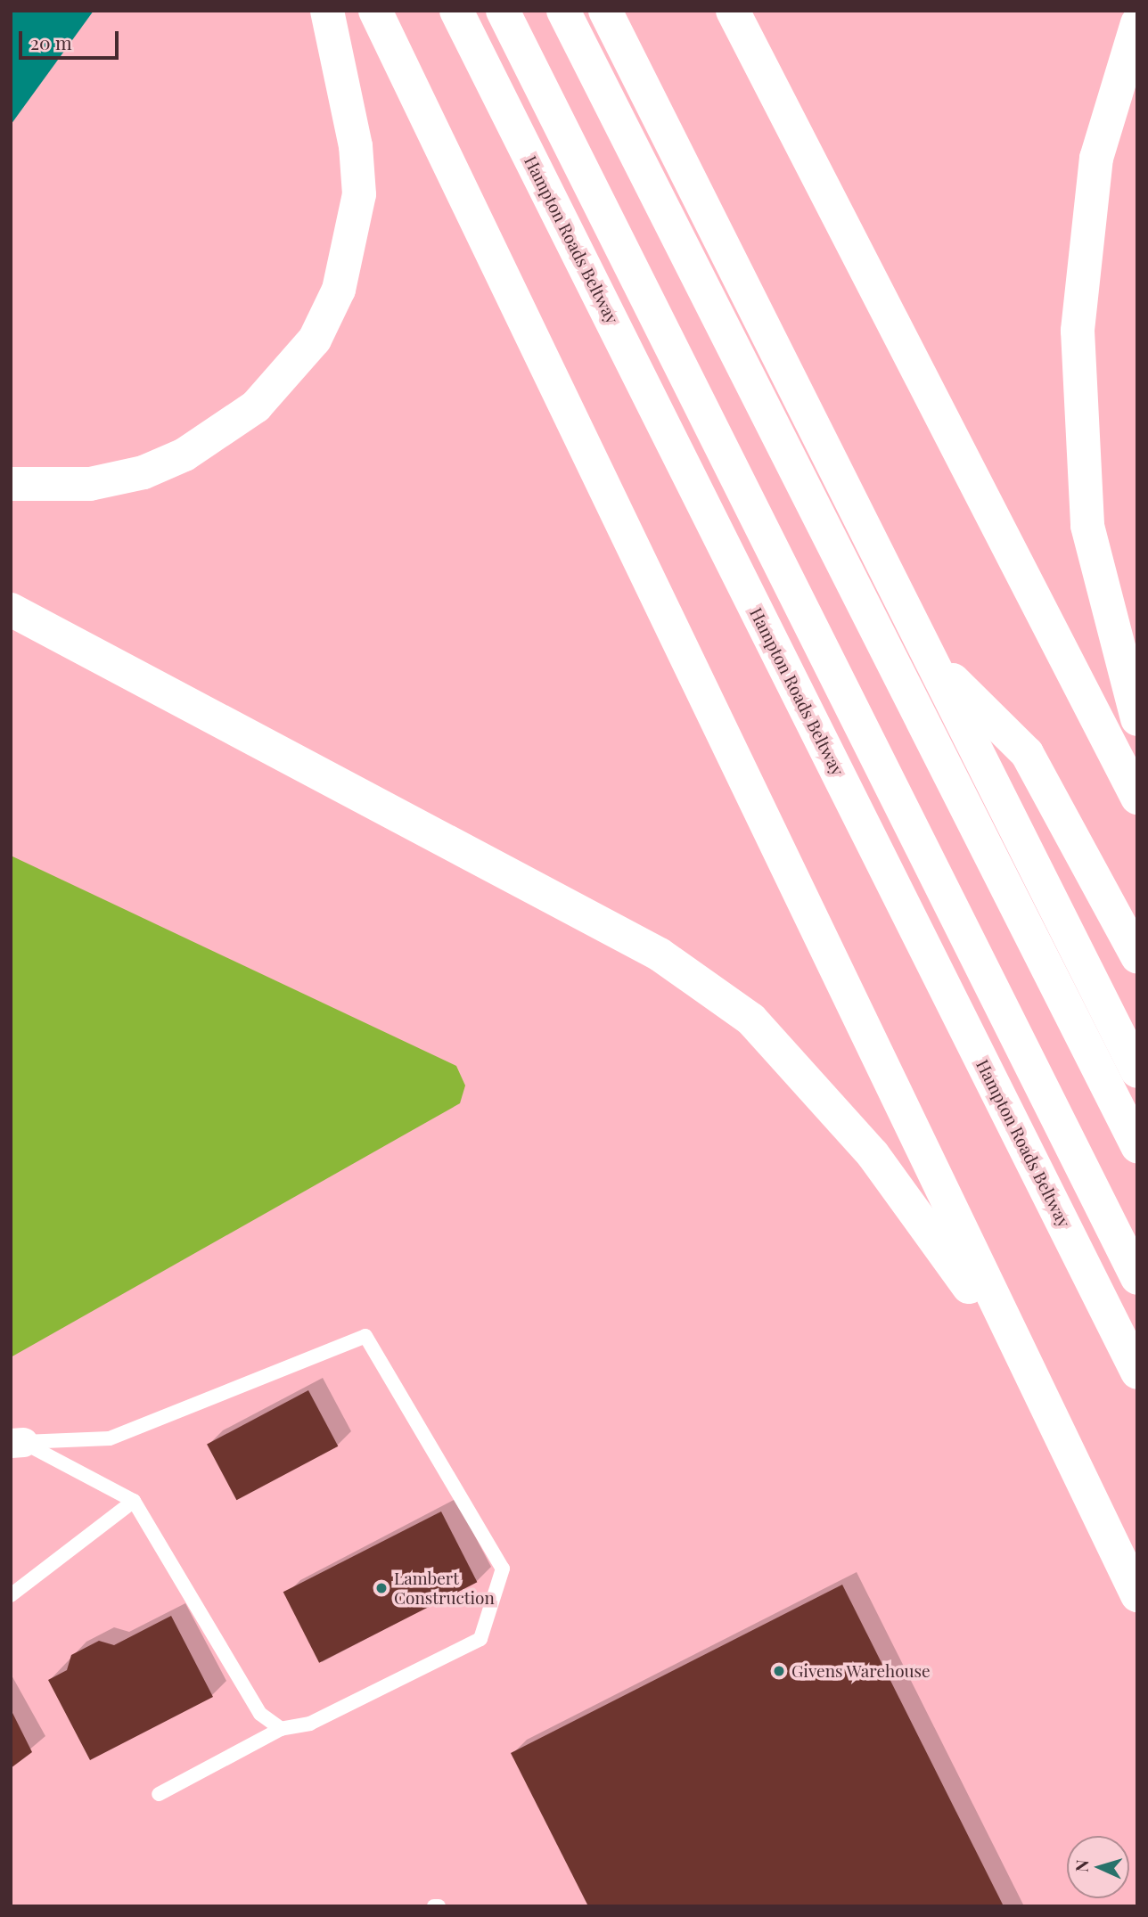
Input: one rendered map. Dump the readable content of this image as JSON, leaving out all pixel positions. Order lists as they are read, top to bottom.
{
  "streets": {
    "highway": ["Hampton Roads Beltway"]
  },
  "places": ["Lambert Construction", "Givens Warehouse"],
  "scale_bar": "20 m",
  "north": "left"
}
